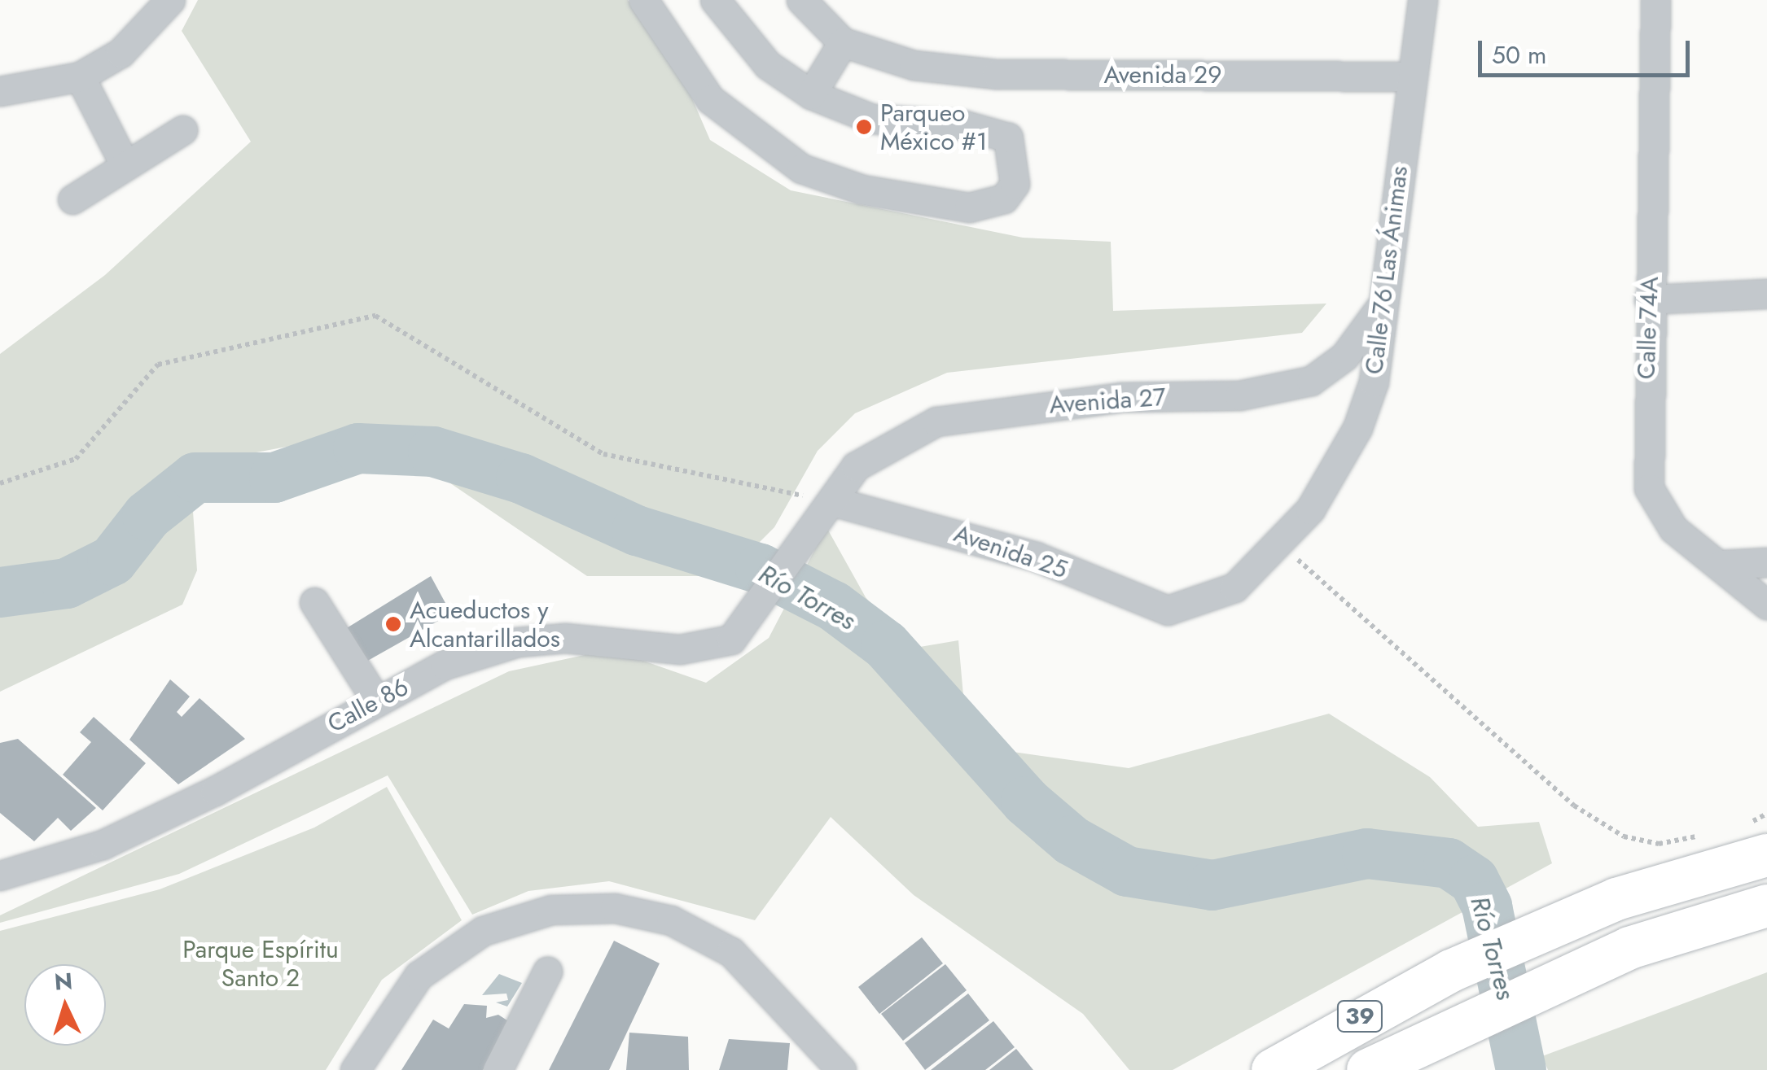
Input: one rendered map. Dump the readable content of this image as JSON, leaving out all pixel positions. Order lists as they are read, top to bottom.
{
  "streets": {
    "highway": ["39"],
    "street": [
      "Avenida 29",
      "Calle 76 Las Ánimas",
      "Calle 74A",
      "Avenida 27",
      "Avenida 25",
      "Calle 86"
    ]
  },
  "crossings": [
    ["Avenida 29", "Calle 76 Las Ánimas"],
    ["Calle 76 Las Ánimas", "Avenida 27"],
    ["Calle 76 Las Ánimas", "Avenida 25"],
    ["Avenida 27", "Avenida 25"],
    ["Avenida 27", "Calle 86"]
  ],
  "water": ["Río Torres"],
  "parks": ["Parque Espíritu Santo 2"],
  "places": ["Parqueo México #1", "Acueductos y Alcantarillados"],
  "scale_bar": "50 m",
  "north": "top"
}
